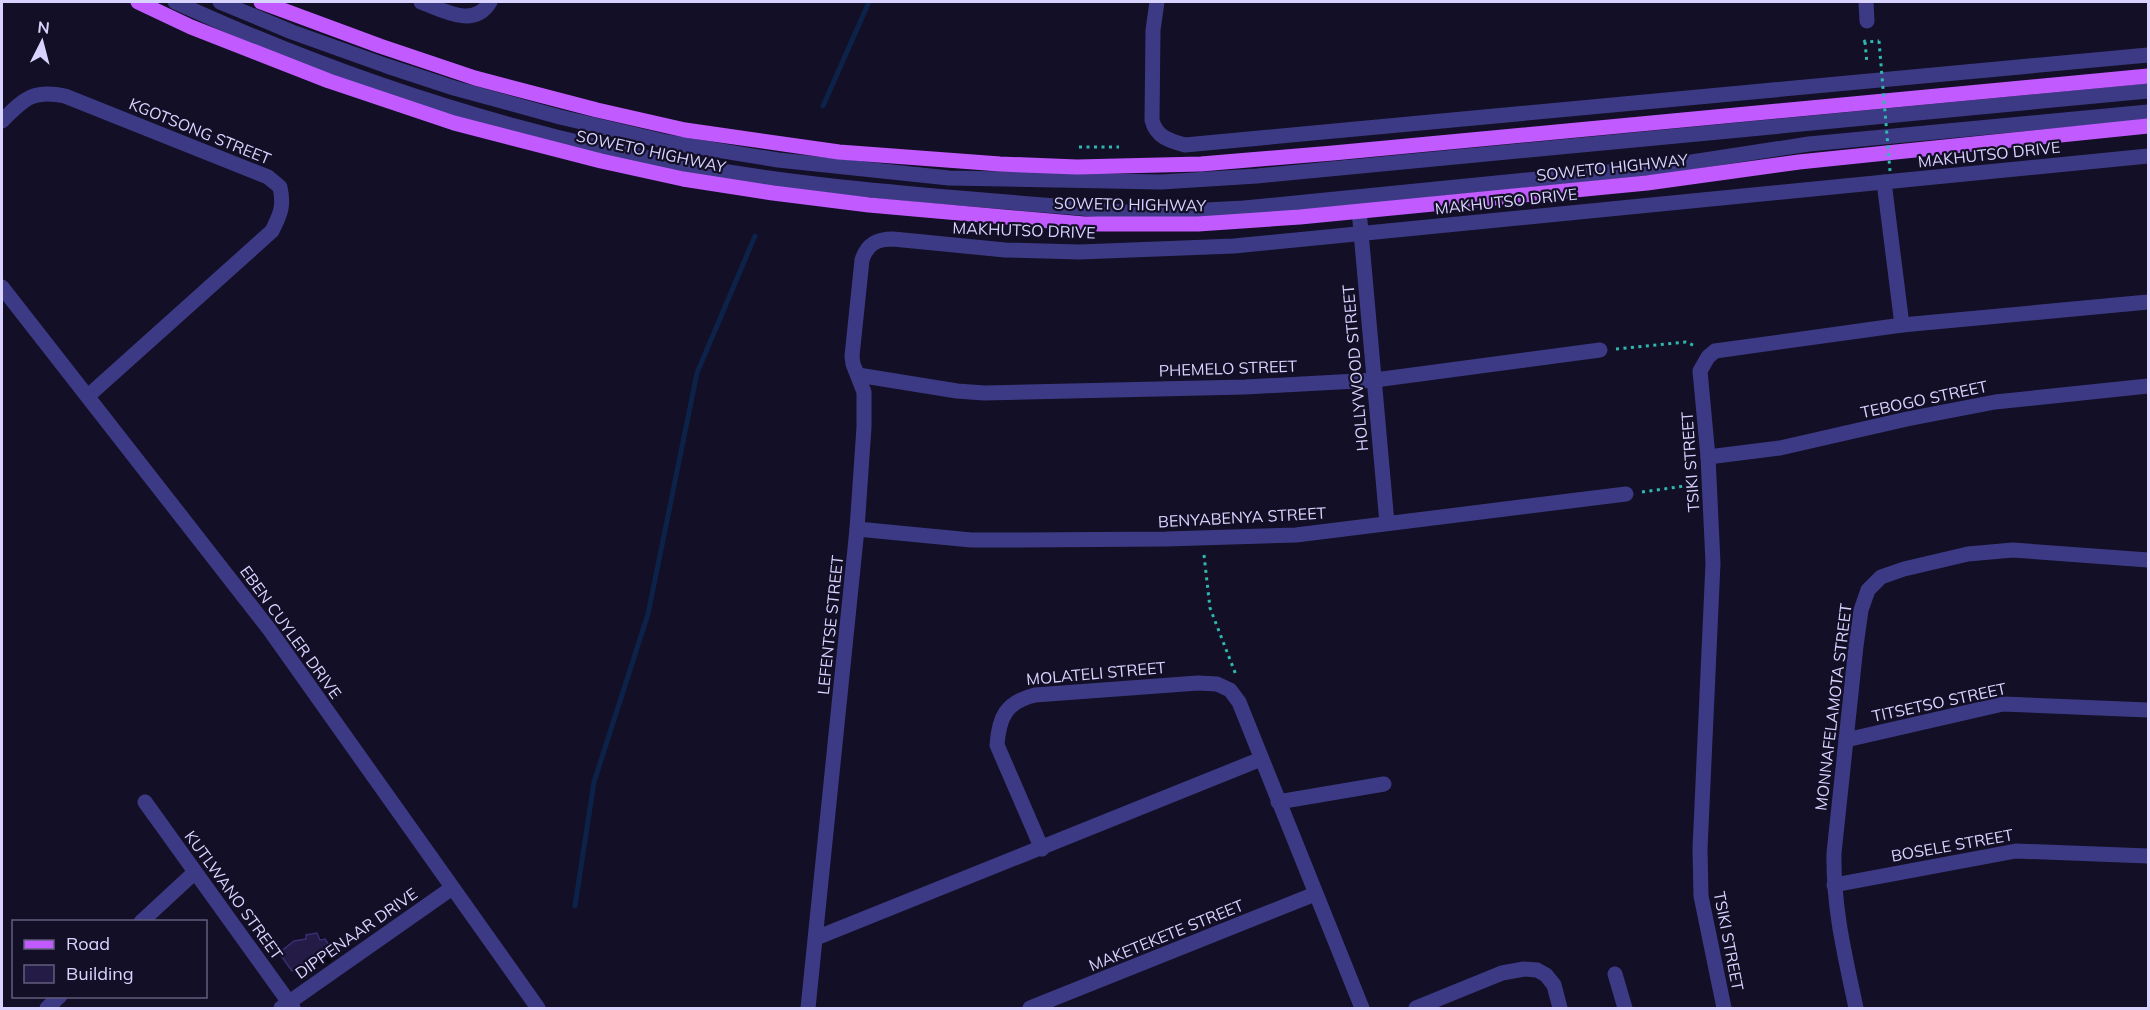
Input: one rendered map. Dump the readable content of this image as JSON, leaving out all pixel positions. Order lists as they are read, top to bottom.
{
  "streets": {
    "main road": ["SOWETO HIGHWAY"],
    "street": [
      "KGOTSONG STREET",
      "MAKHUTSO DRIVE",
      "PHEMELO STREET",
      "HOLLYWOOD STREET",
      "TEBOGO STREET",
      "TSIKI STREET",
      "BENYABENYA STREET",
      "LEFENTSE STREET",
      "EBEN CUYLER DRIVE",
      "MOLATELI STREET",
      "TITSETSO STREET",
      "MONNAFELAMOTA STREET",
      "BOSELE STREET",
      "KUTLWANO STREET",
      "DIPPENAAR DRIVE",
      "MAKETEKETE STREET"
    ]
  },
  "crossings": [
    ["KGOTSONG STREET", "EBEN CUYLER DRIVE"],
    ["SOWETO HIGHWAY", "HOLLYWOOD STREET"],
    ["MAKHUTSO DRIVE", "HOLLYWOOD STREET"],
    ["MAKHUTSO DRIVE", "LEFENTSE STREET"],
    ["PHEMELO STREET", "HOLLYWOOD STREET"],
    ["PHEMELO STREET", "LEFENTSE STREET"],
    ["HOLLYWOOD STREET", "BENYABENYA STREET"],
    ["TEBOGO STREET", "TSIKI STREET"],
    ["BENYABENYA STREET", "LEFENTSE STREET"],
    ["EBEN CUYLER DRIVE", "DIPPENAAR DRIVE"],
    ["TITSETSO STREET", "MONNAFELAMOTA STREET"],
    ["MONNAFELAMOTA STREET", "BOSELE STREET"],
    ["KUTLWANO STREET", "DIPPENAAR DRIVE"]
  ],
  "legend": ["Road", "Building"],
  "north": "top"
}
